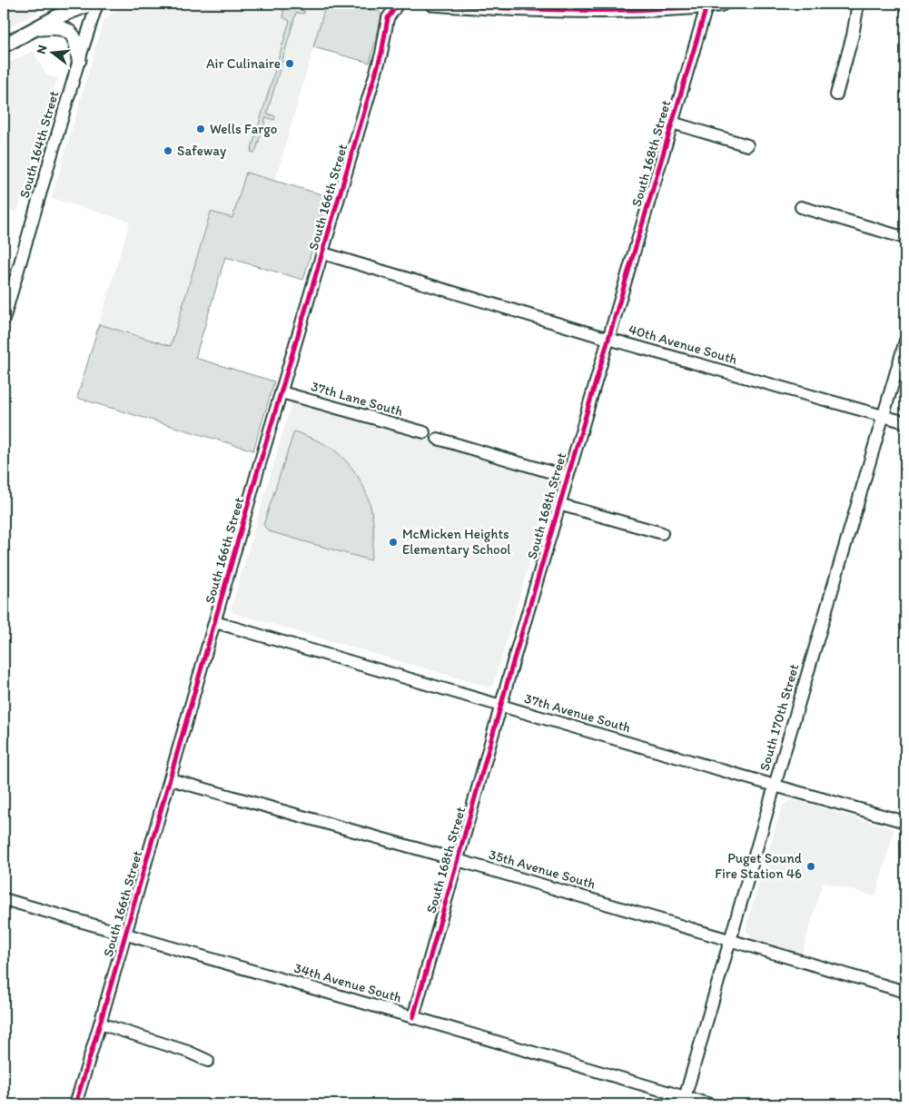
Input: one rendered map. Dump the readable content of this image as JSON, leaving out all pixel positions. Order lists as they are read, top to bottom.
{
  "streets": {
    "street": [
      "South 164th Street",
      "South 168th Street",
      "South 166th Street",
      "40th Avenue South",
      "37th Lane South",
      "37th Avenue South",
      "South 170th Street",
      "35th Avenue South",
      "34th Avenue South"
    ]
  },
  "crossings": [
    ["South 168th Street", "40th Avenue South"],
    ["South 168th Street", "37th Avenue South"],
    ["South 168th Street", "35th Avenue South"],
    ["South 168th Street", "34th Avenue South"],
    ["South 166th Street", "40th Avenue South"],
    ["South 166th Street", "37th Lane South"],
    ["South 166th Street", "37th Avenue South"],
    ["South 166th Street", "35th Avenue South"],
    ["South 166th Street", "34th Avenue South"],
    ["40th Avenue South", "South 170th Street"],
    ["37th Avenue South", "South 170th Street"],
    ["South 170th Street", "35th Avenue South"],
    ["South 170th Street", "34th Avenue South"]
  ],
  "places": [
    "Air Culinaire",
    "Wells Fargo",
    "Safeway",
    "McMicken Heights Elementary School",
    "Puget Sound Fire Station 46"
  ],
  "north": "left"
}
